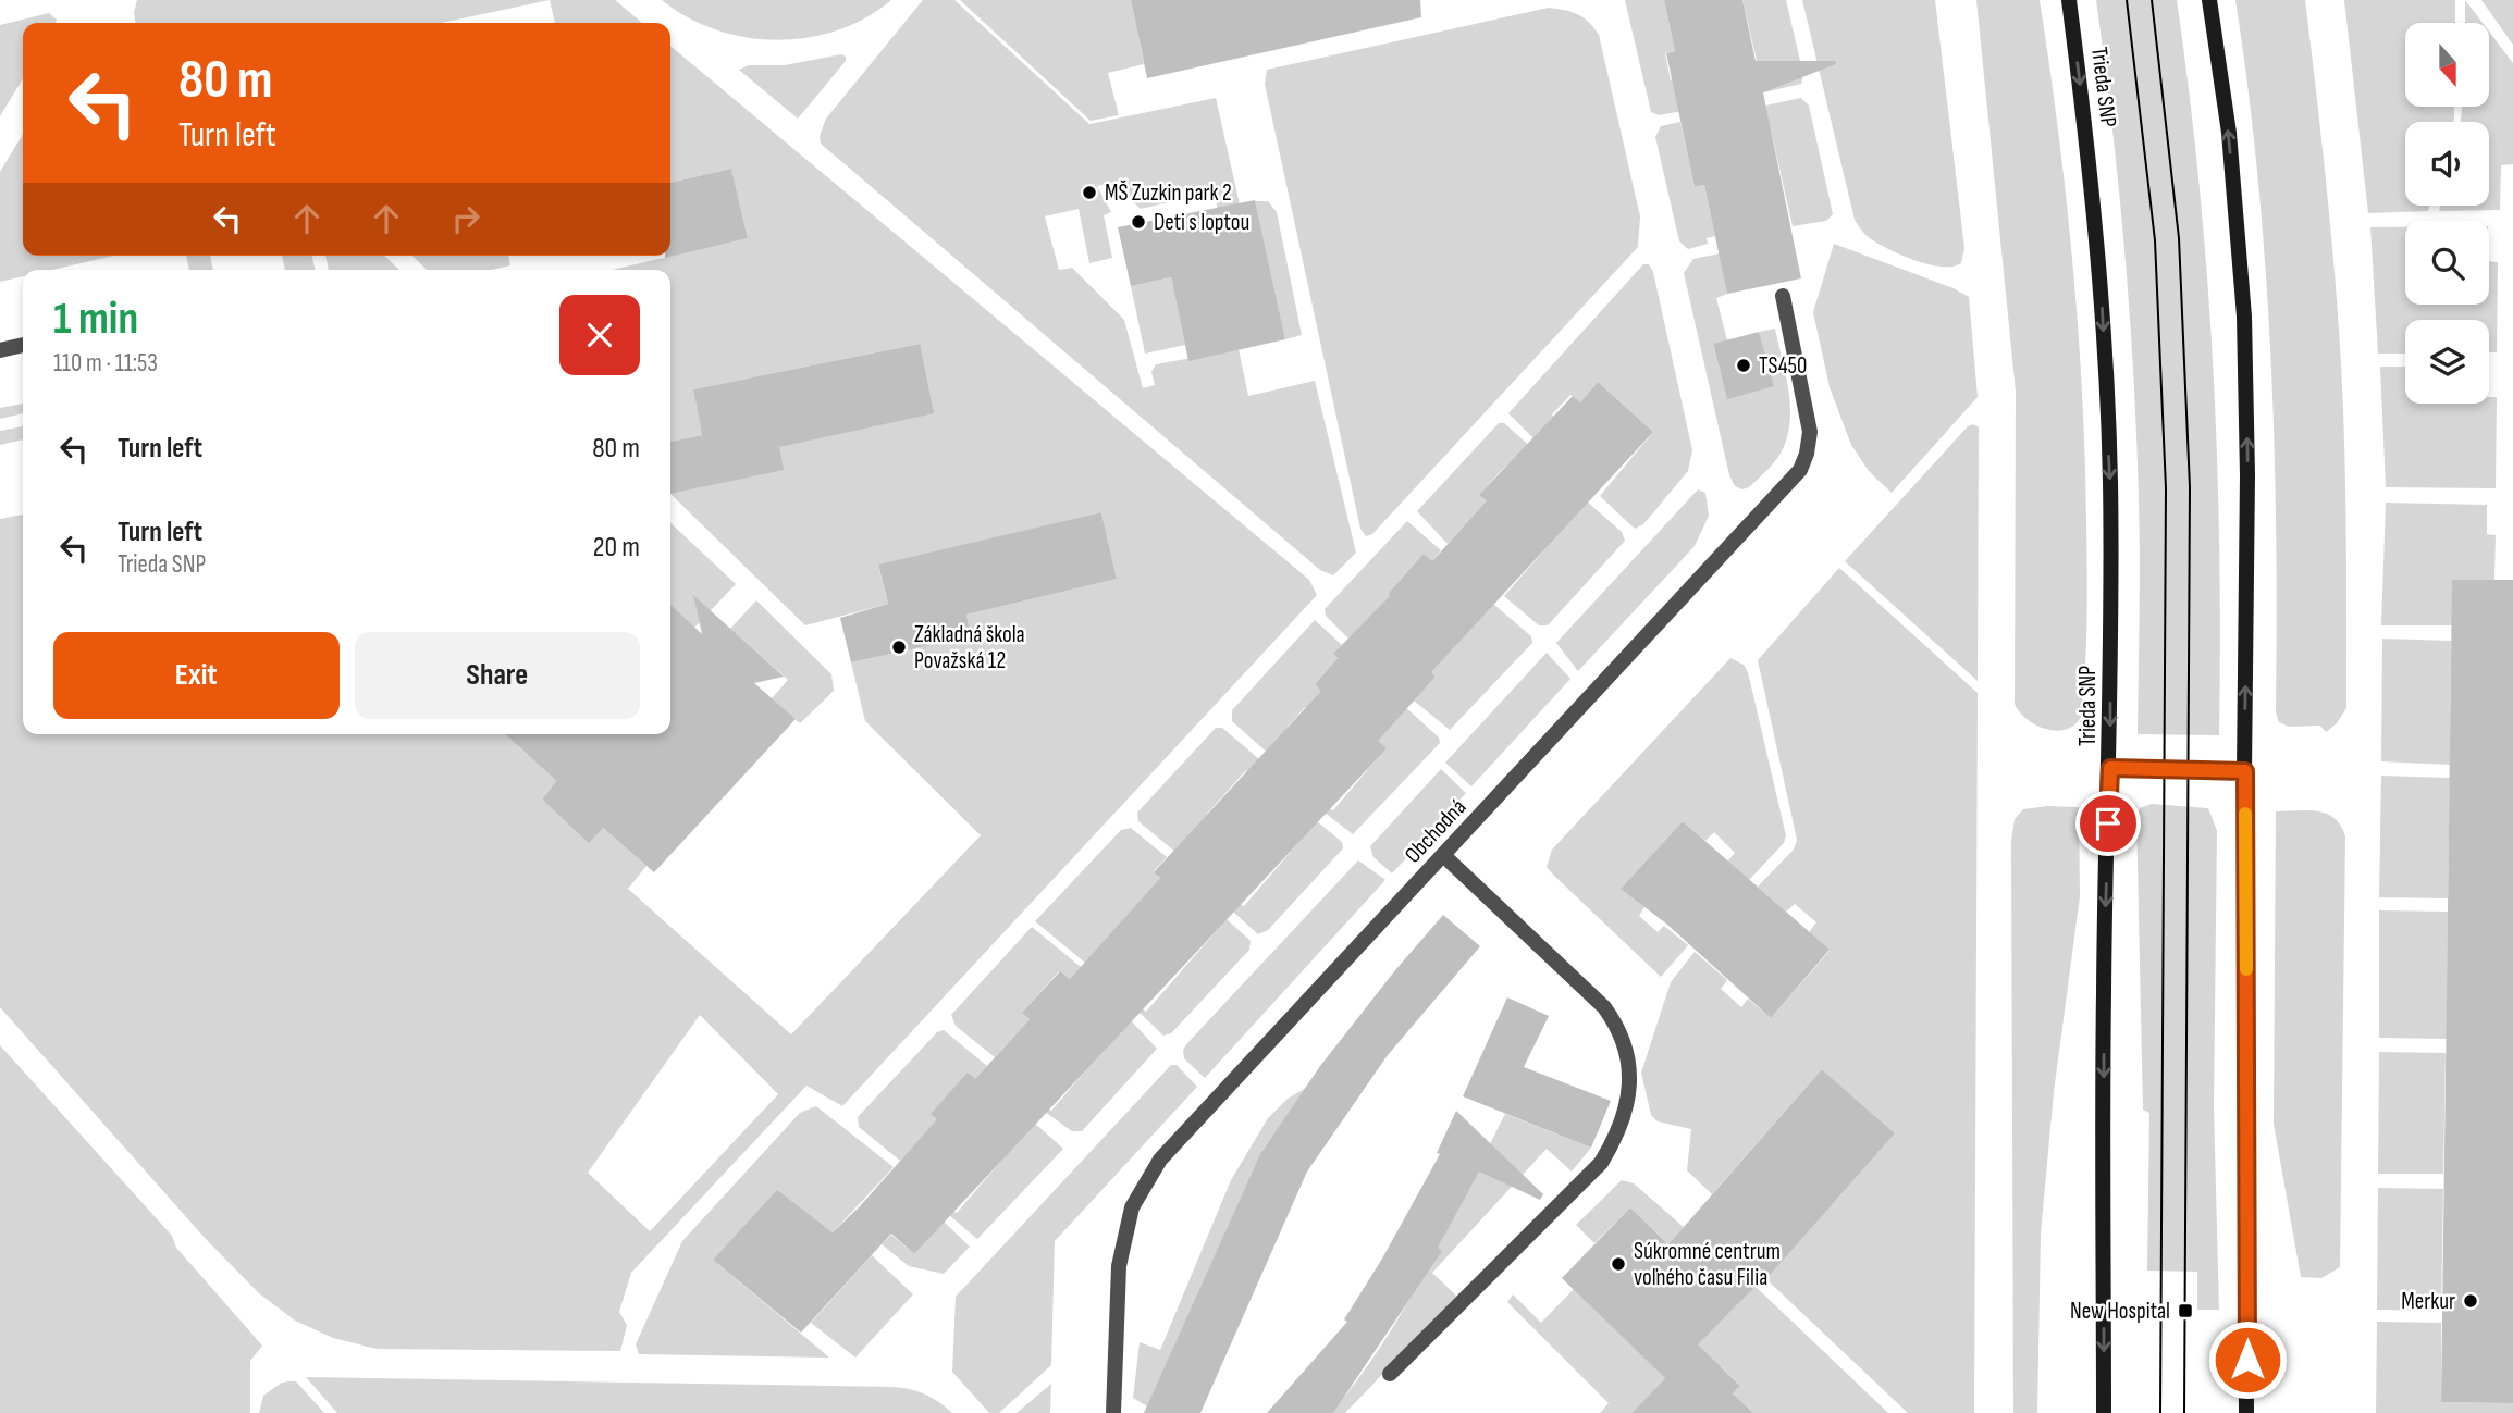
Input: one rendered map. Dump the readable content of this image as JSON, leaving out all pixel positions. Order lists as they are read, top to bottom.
{
  "streets": {
    "street": ["Trieda SNP", "Obchodná"]
  },
  "one_way": ["Trieda SNP"],
  "places": {
    "other": [
      "MŠ Zuzkin park 2",
      "Deti s loptou",
      "TS450",
      "Základná škola Považská 12",
      "Súkromné centrum voľného času Filia",
      "Merkur"
    ],
    "transit": ["New Hospital"]
  },
  "north": "bottom",
  "page": {
    "turn": ["80 m", "Turn left"],
    "heading": ["1 min", "110 m · 11:53"],
    "list": [
      {
        "name": "Turn left",
        "value": "80 m"
      },
      {
        "name": "Turn left",
        "note": "Trieda SNP",
        "value": "20 m"
      }
    ],
    "buttons": ["Exit", "Share"]
  }
}
